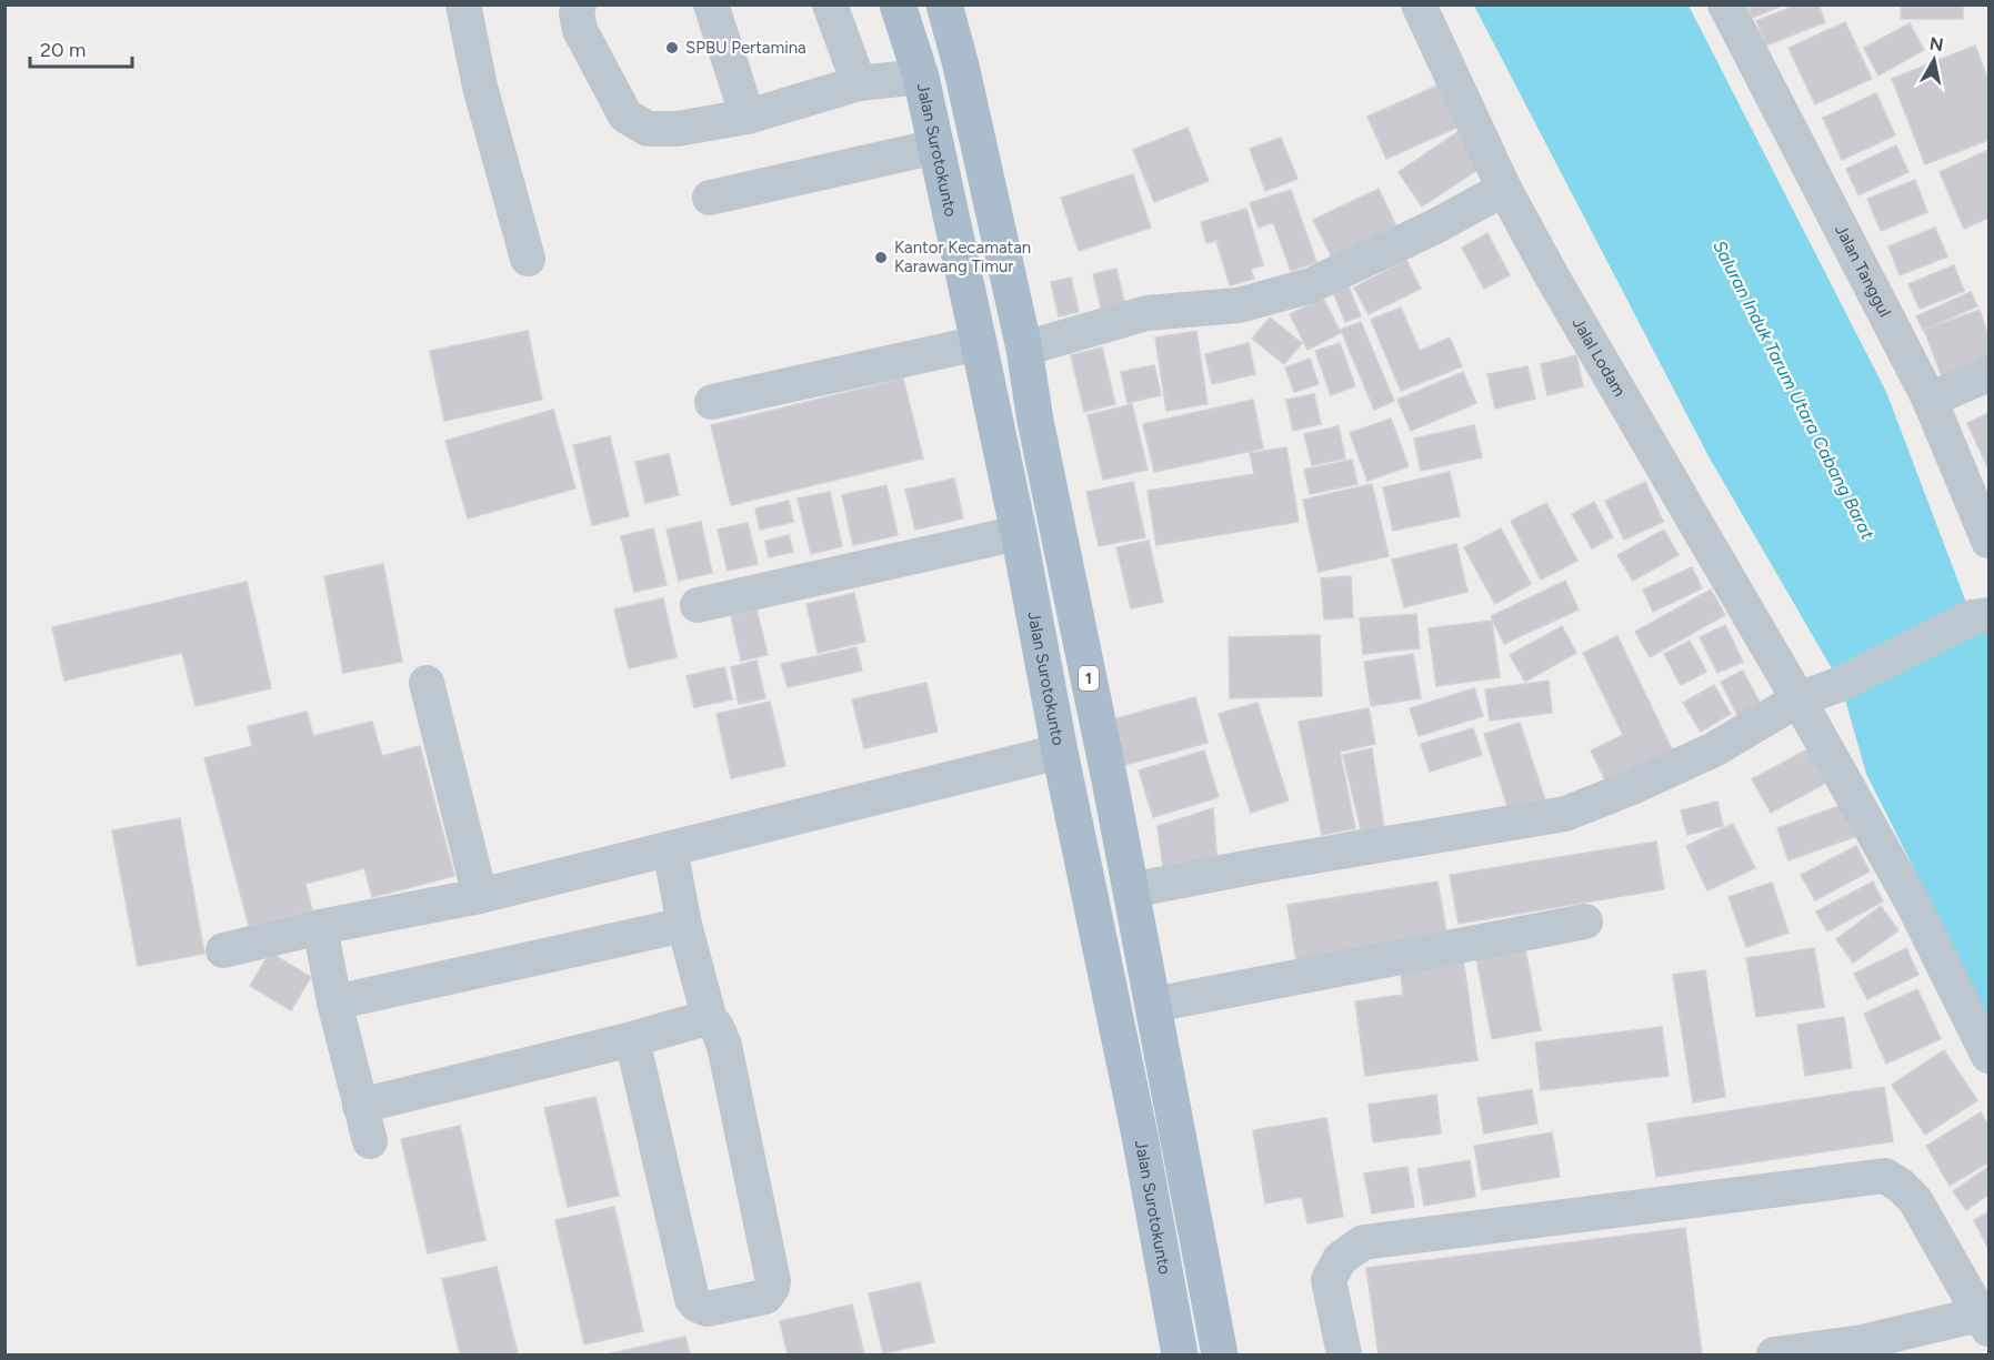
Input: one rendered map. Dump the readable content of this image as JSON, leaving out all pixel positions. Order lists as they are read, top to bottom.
{
  "streets": {
    "main road": ["Jalan Surotokunto", "1"],
    "street": ["Jalan Tanggul", "Jalal Lodam"]
  },
  "water": ["Saluran Induk Tarum Utara Cabang Barat"],
  "places": ["SPBU Pertamina", "Kantor Kecamatan Karawang Timur"],
  "scale_bar": "20 m",
  "north": "top"
}
